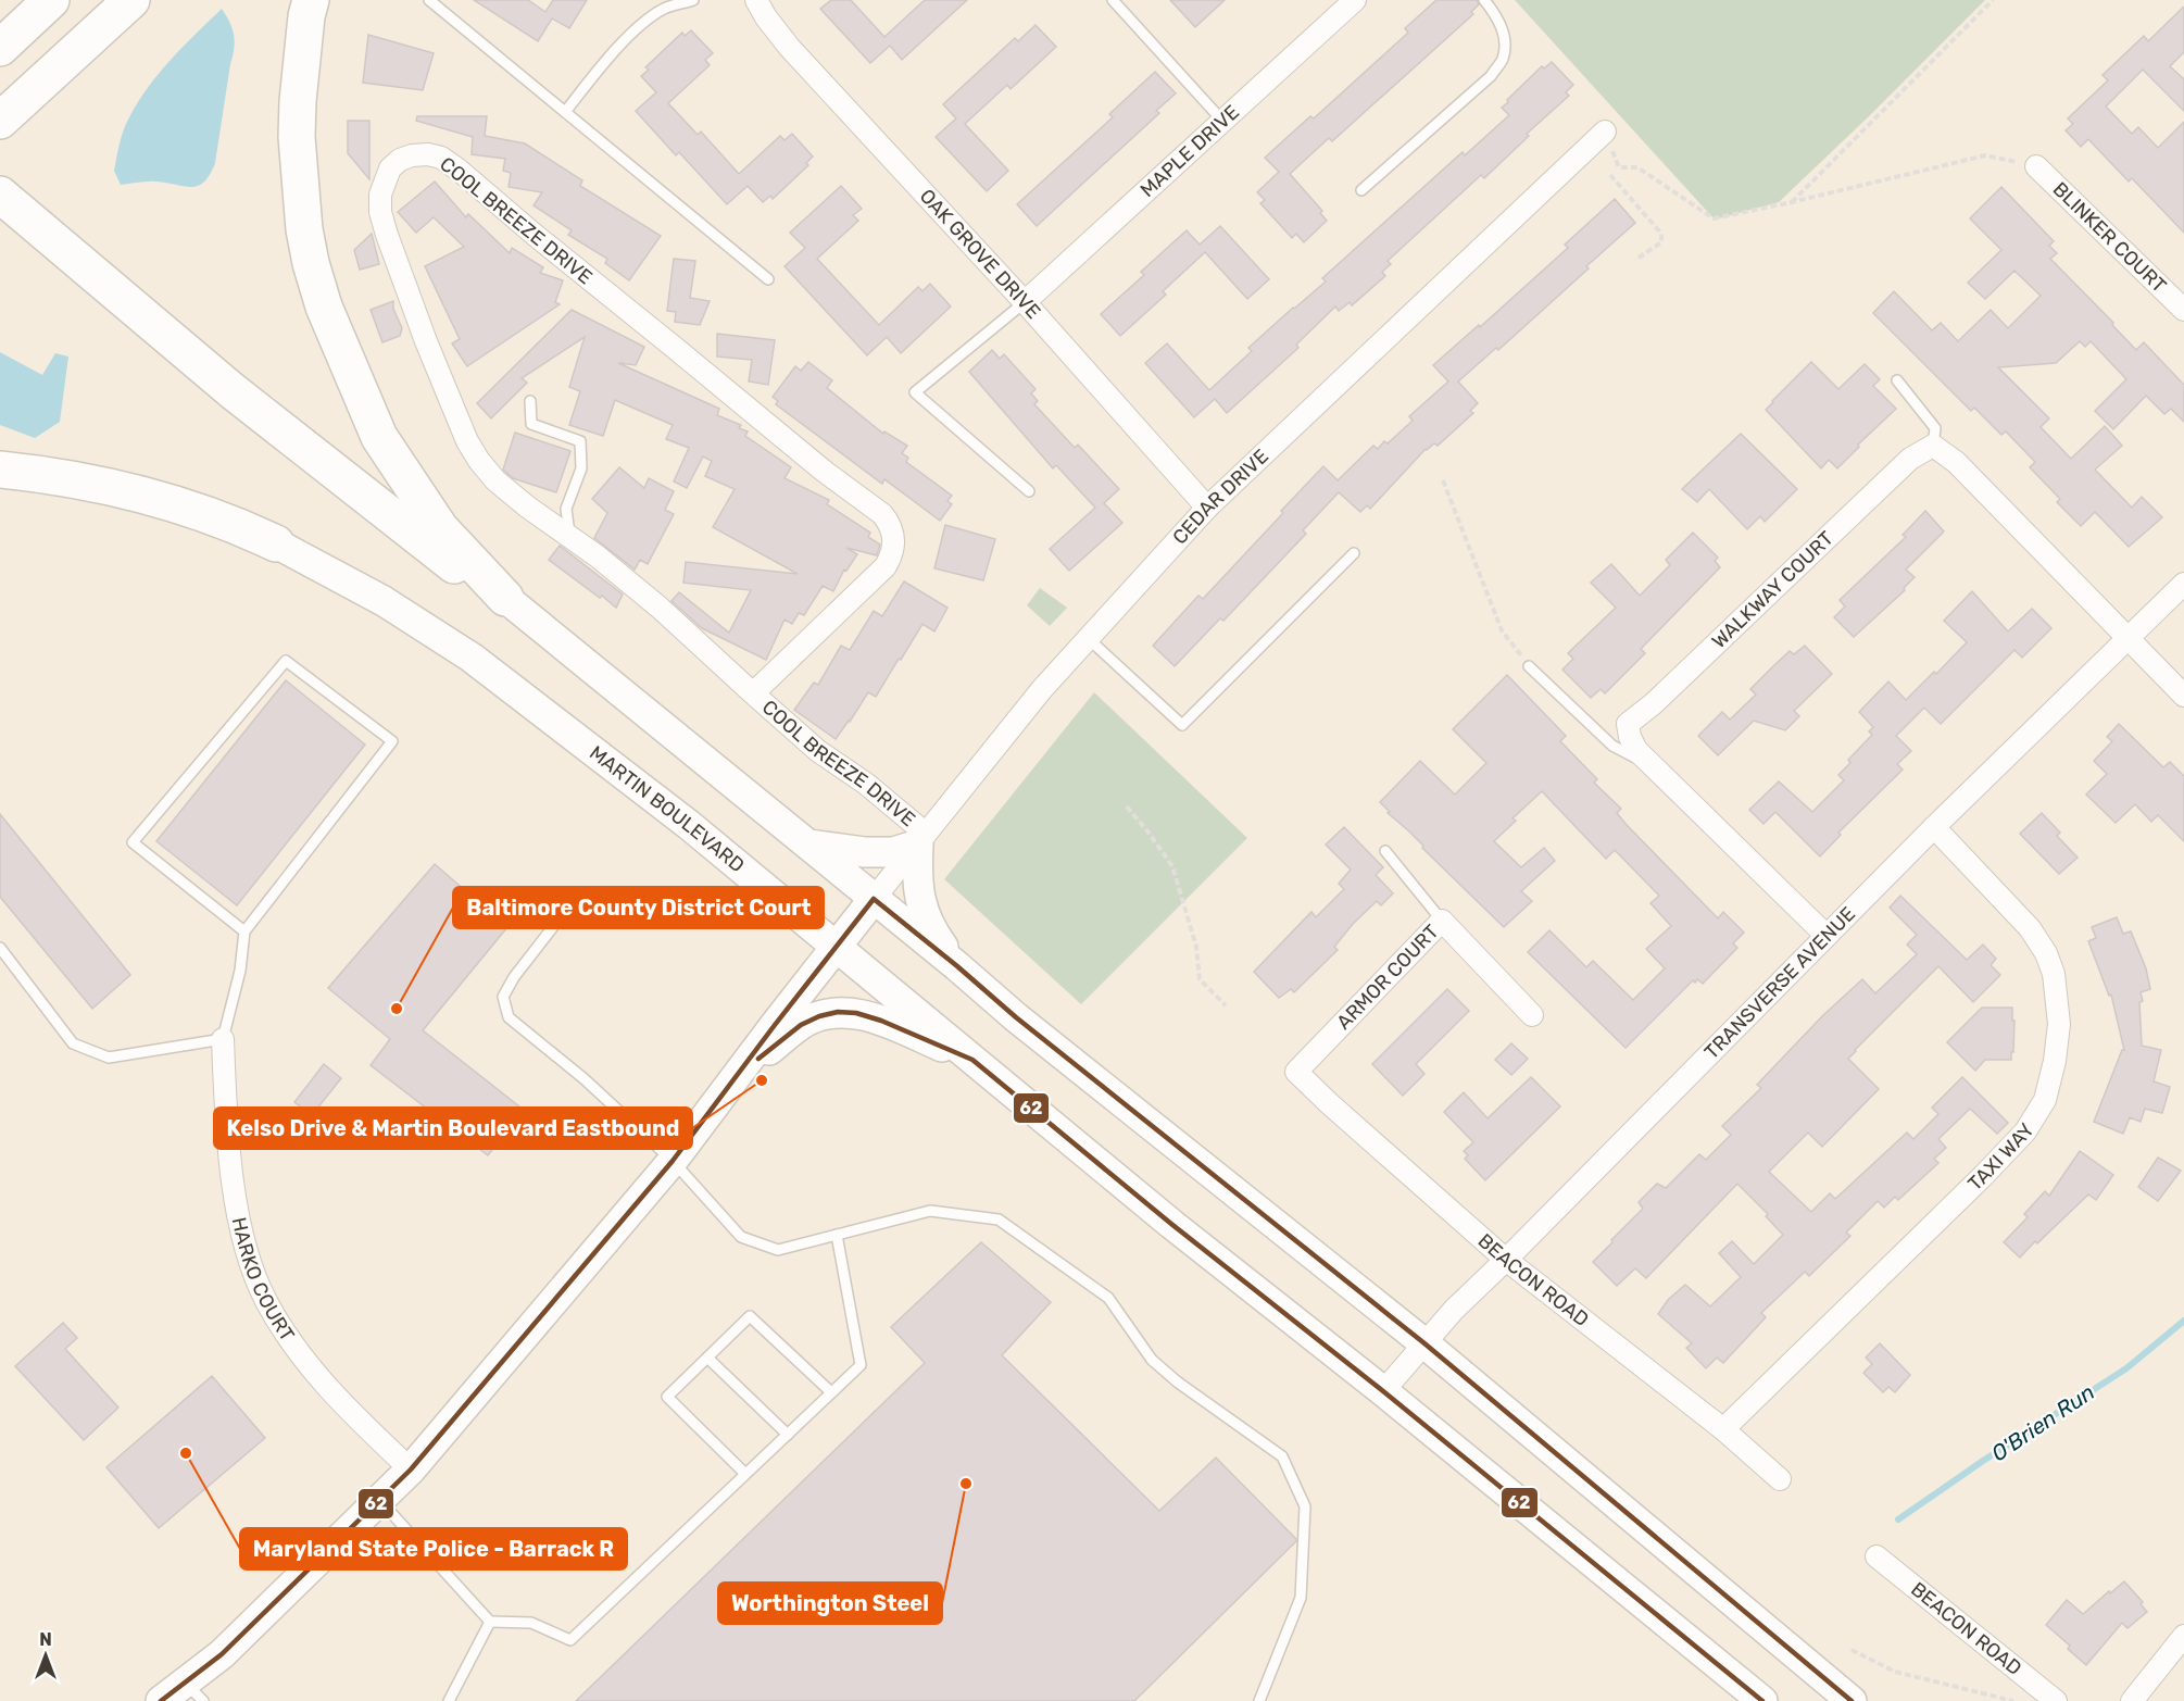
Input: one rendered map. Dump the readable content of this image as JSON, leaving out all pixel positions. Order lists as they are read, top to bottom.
{
  "streets": {
    "main road": ["MARTIN BOULEVARD"],
    "street": [
      "MAPLE DRIVE",
      "COOL BREEZE DRIVE",
      "BLINKER COURT",
      "OAK GROVE DRIVE",
      "CEDAR DRIVE",
      "WALKWAY COURT",
      "ARMOR COURT",
      "TRANSVERSE AVENUE",
      "TAXI WAY",
      "HARKO COURT",
      "BEACON ROAD"
    ]
  },
  "crossings": [
    ["MAPLE DRIVE", "OAK GROVE DRIVE"],
    ["COOL BREEZE DRIVE", "CEDAR DRIVE"],
    ["OAK GROVE DRIVE", "CEDAR DRIVE"],
    ["WALKWAY COURT", "TRANSVERSE AVENUE"],
    ["MARTIN BOULEVARD", "TRANSVERSE AVENUE"],
    ["ARMOR COURT", "BEACON ROAD"],
    ["TRANSVERSE AVENUE", "TAXI WAY"],
    ["TRANSVERSE AVENUE", "BEACON ROAD"],
    ["TAXI WAY", "BEACON ROAD"]
  ],
  "water": ["O'Brien Run"],
  "places": [
    "Baltimore County District Court",
    "Kelso Drive & Martin Boulevard Eastbound",
    "Maryland State Police - Barrack R",
    "Worthington Steel"
  ],
  "lines": ["transit line 62"],
  "north": "top"
}
